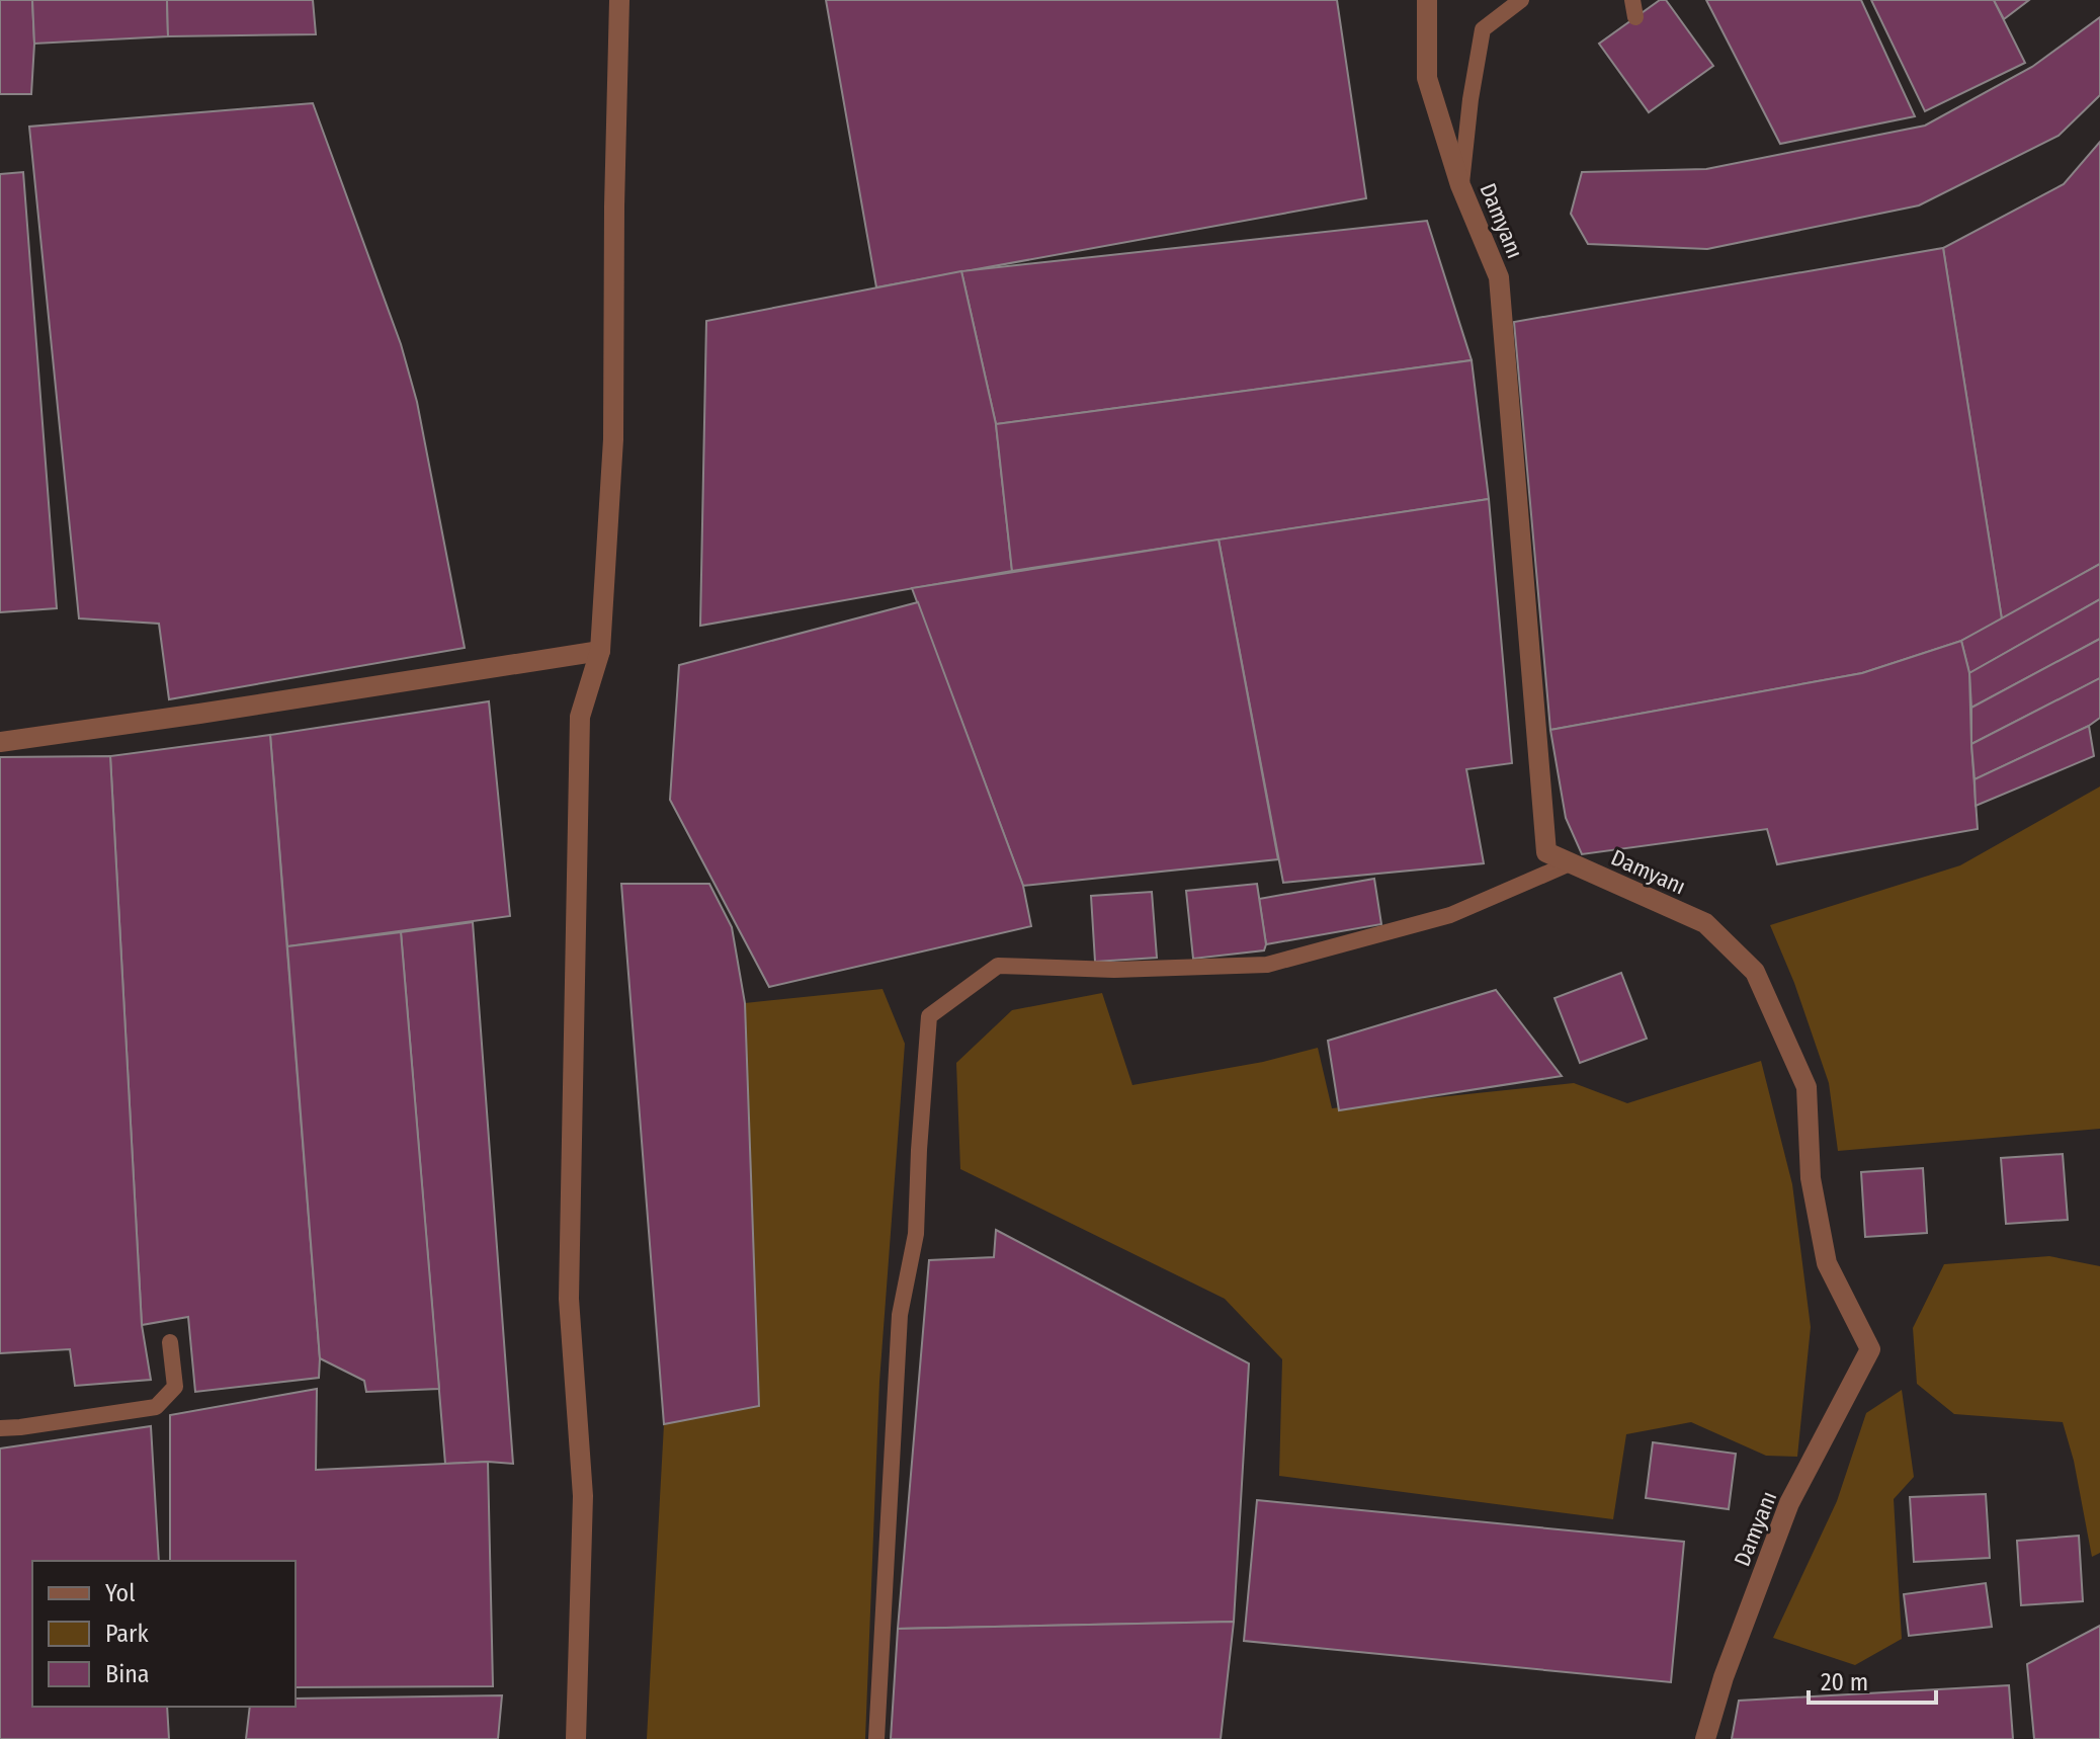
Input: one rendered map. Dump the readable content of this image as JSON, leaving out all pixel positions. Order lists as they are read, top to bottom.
{
  "streets": {
    "street": ["Damyanı"]
  },
  "legend": ["Yol", "Park", "Bina"],
  "scale_bar": "20 m"
}
